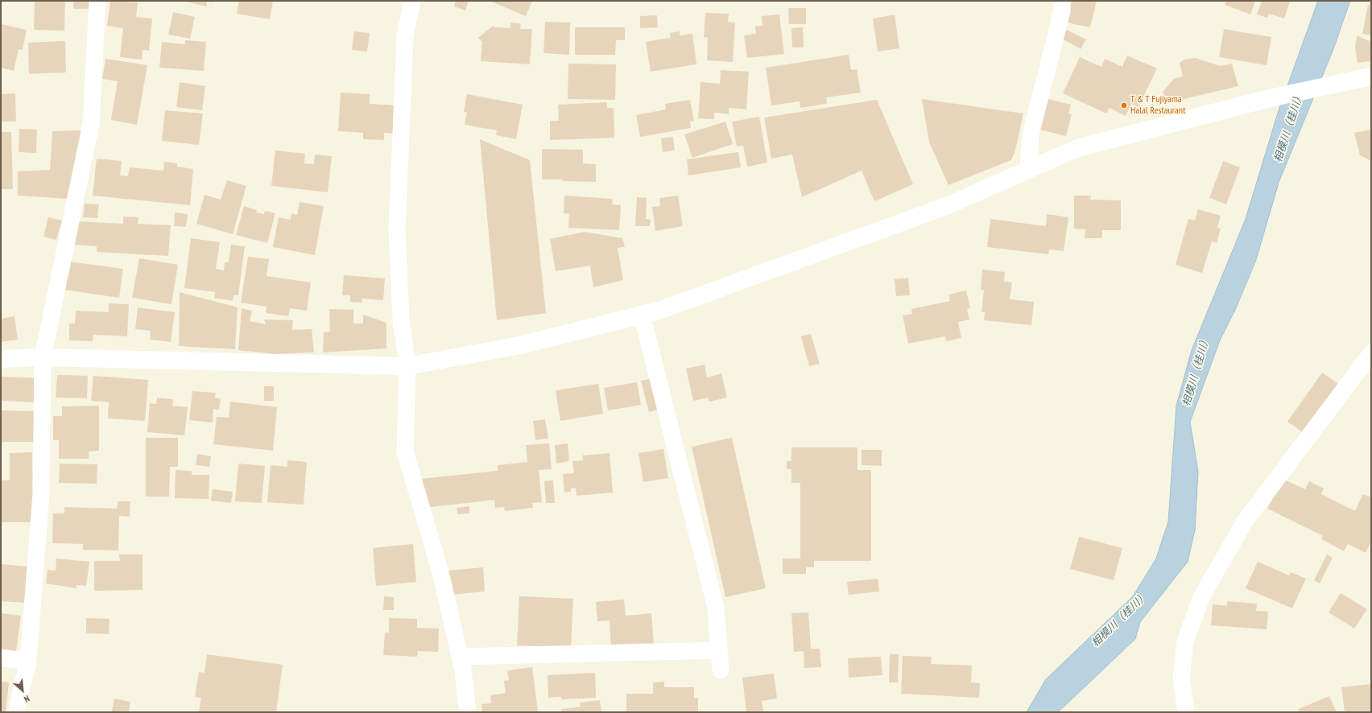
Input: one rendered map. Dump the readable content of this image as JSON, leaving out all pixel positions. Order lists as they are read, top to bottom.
{
  "water": ["相模川（桂川）"],
  "places": ["T & T Fujiyama Halal Restaurant"],
  "north": "bottom right"
}
